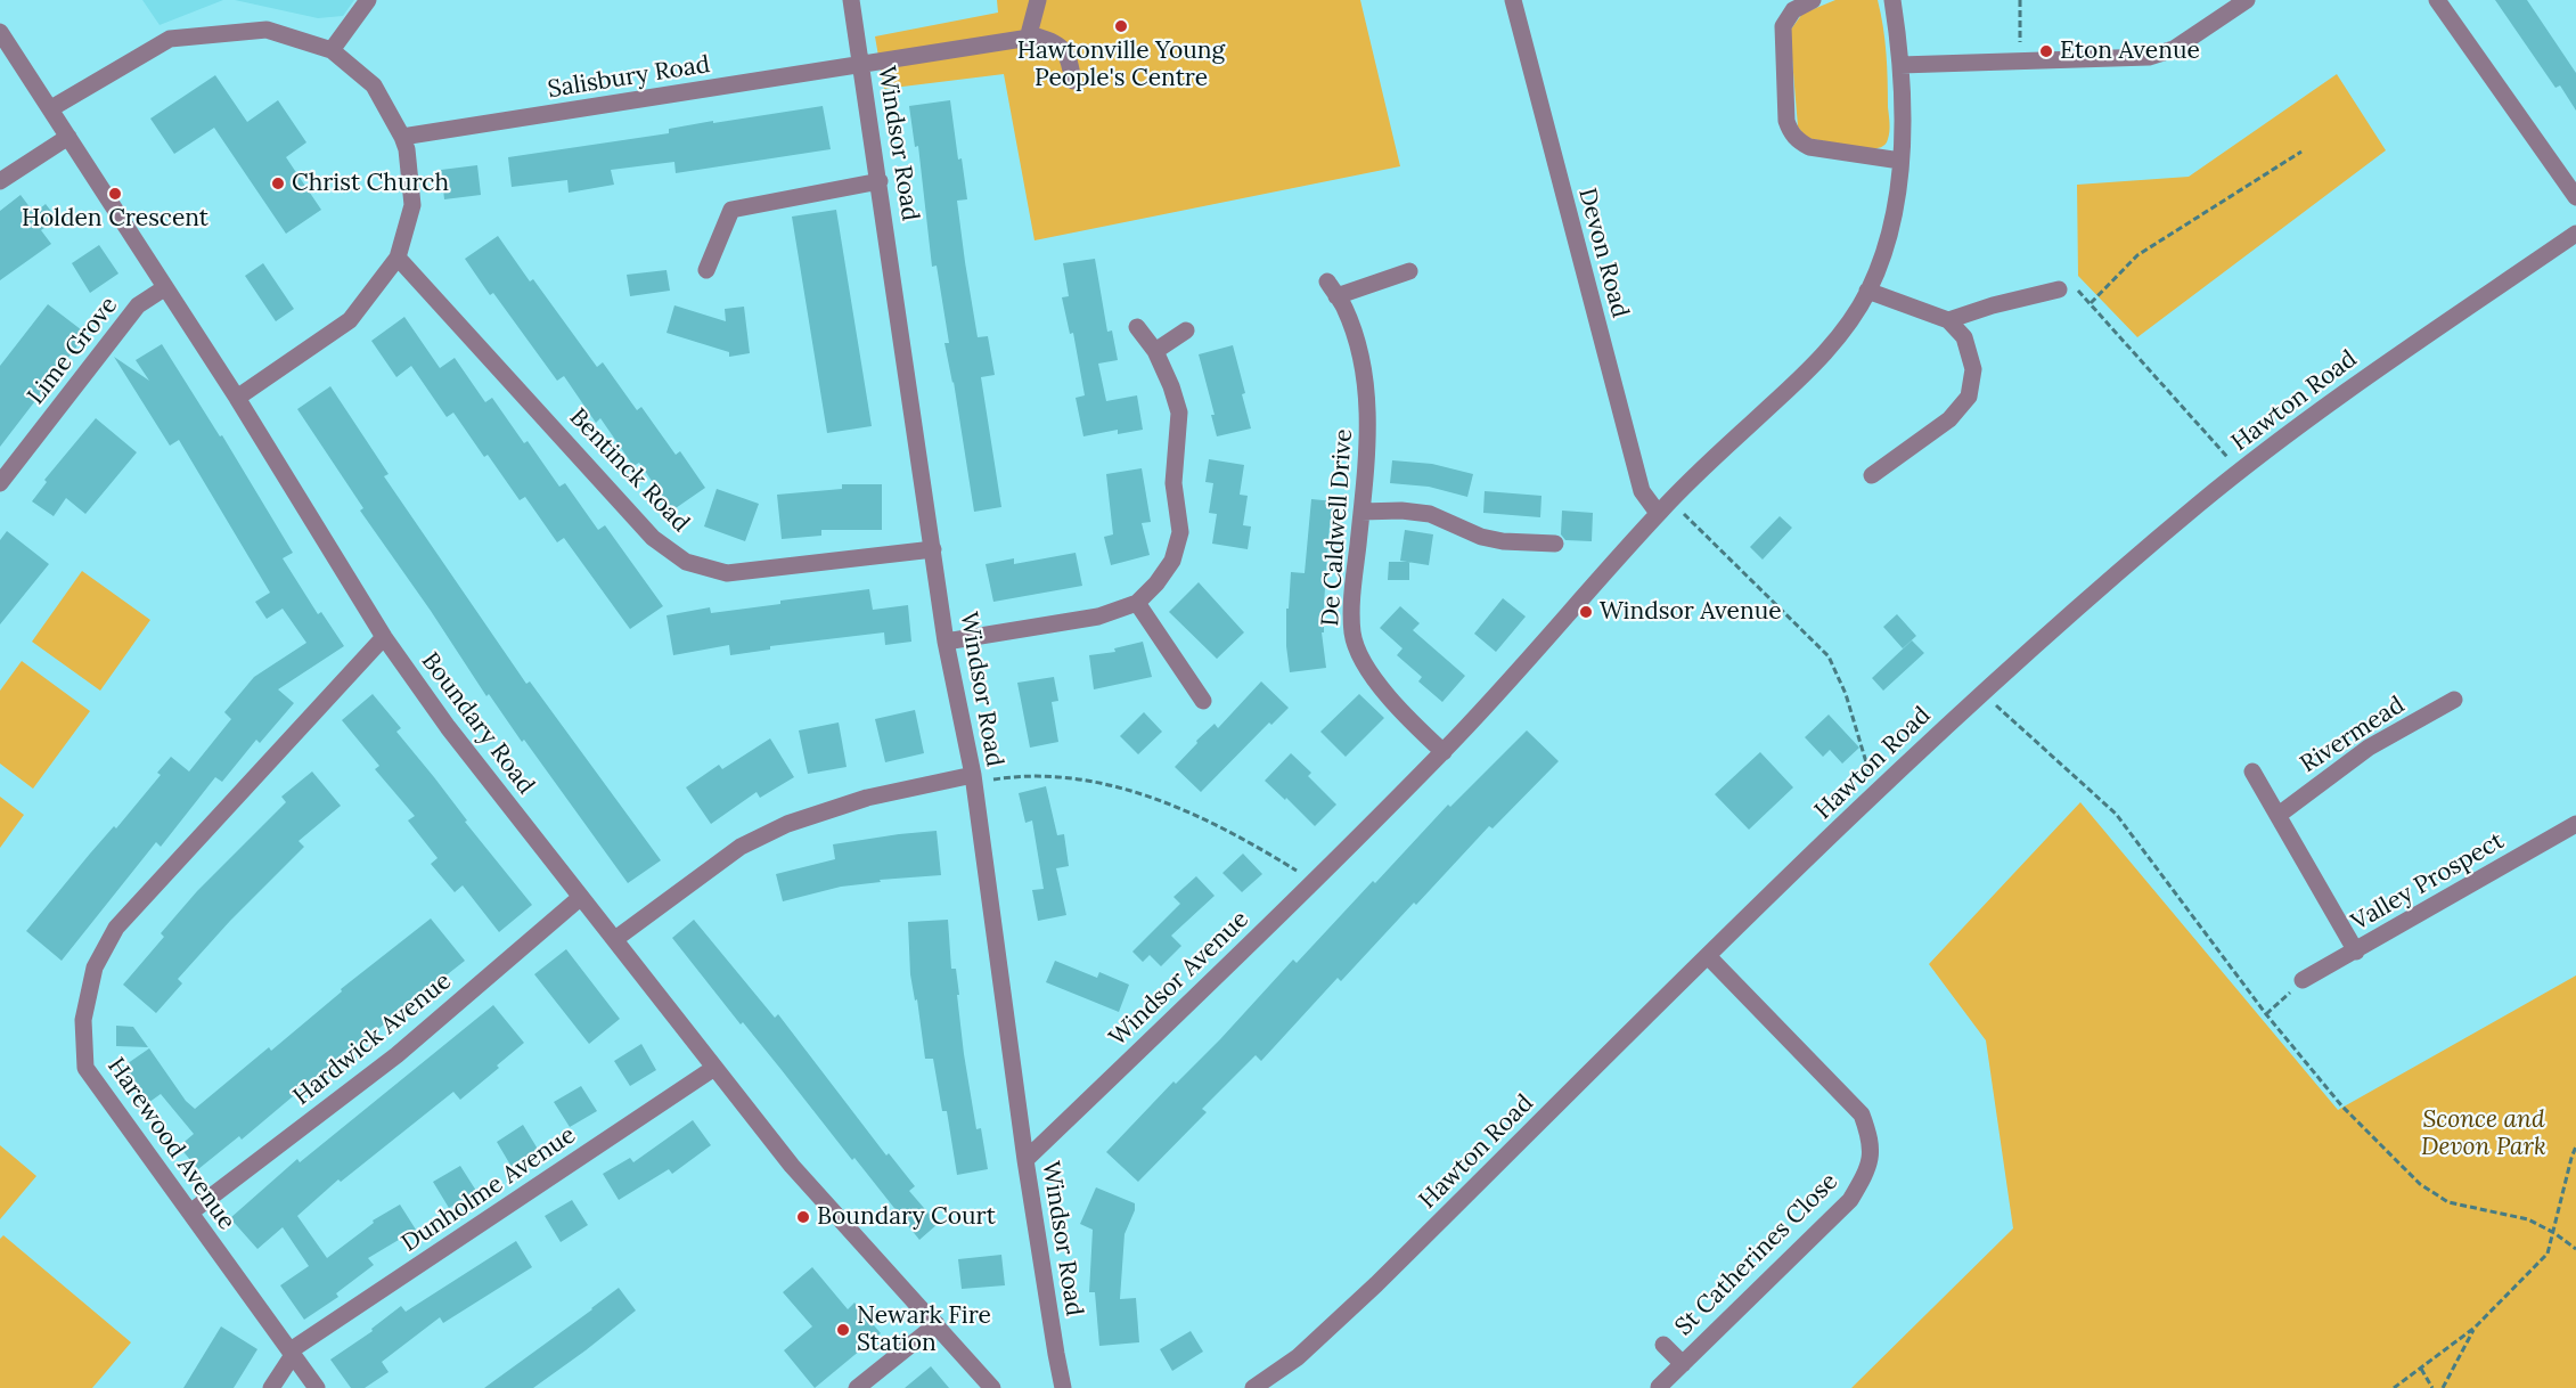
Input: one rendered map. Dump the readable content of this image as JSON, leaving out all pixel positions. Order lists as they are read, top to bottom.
{
  "streets": {
    "street": [
      "Salisbury Road",
      "Windsor Road",
      "Devon Road",
      "Lime Grove",
      "Hawton Road",
      "Bentinck Road",
      "De Caldwell Drive",
      "Boundary Road",
      "Rivermead",
      "Valley Prospect",
      "Windsor Avenue",
      "Hardwick Avenue",
      "Harewood Avenue",
      "Dunholme Avenue",
      "St Catherines Close"
    ]
  },
  "crossings": [
    ["Salisbury Road", "Windsor Road"],
    ["Windsor Road", "Bentinck Road"],
    ["Windsor Road", "Windsor Avenue"],
    ["Devon Road", "Windsor Avenue"],
    ["Lime Grove", "Boundary Road"],
    ["Hawton Road", "St Catherines Close"],
    ["De Caldwell Drive", "Windsor Avenue"],
    ["Boundary Road", "Hardwick Avenue"],
    ["Boundary Road", "Harewood Avenue"],
    ["Boundary Road", "Dunholme Avenue"],
    ["Hardwick Avenue", "Harewood Avenue"],
    ["Harewood Avenue", "Dunholme Avenue"]
  ],
  "parks": ["Sconce and Devon Park"],
  "places": [
    "Hawtonville Young People's Centre",
    "Eton Avenue",
    "Christ Church",
    "Holden Crescent",
    "Windsor Avenue",
    "Boundary Court",
    "Newark Fire Station"
  ]
}
